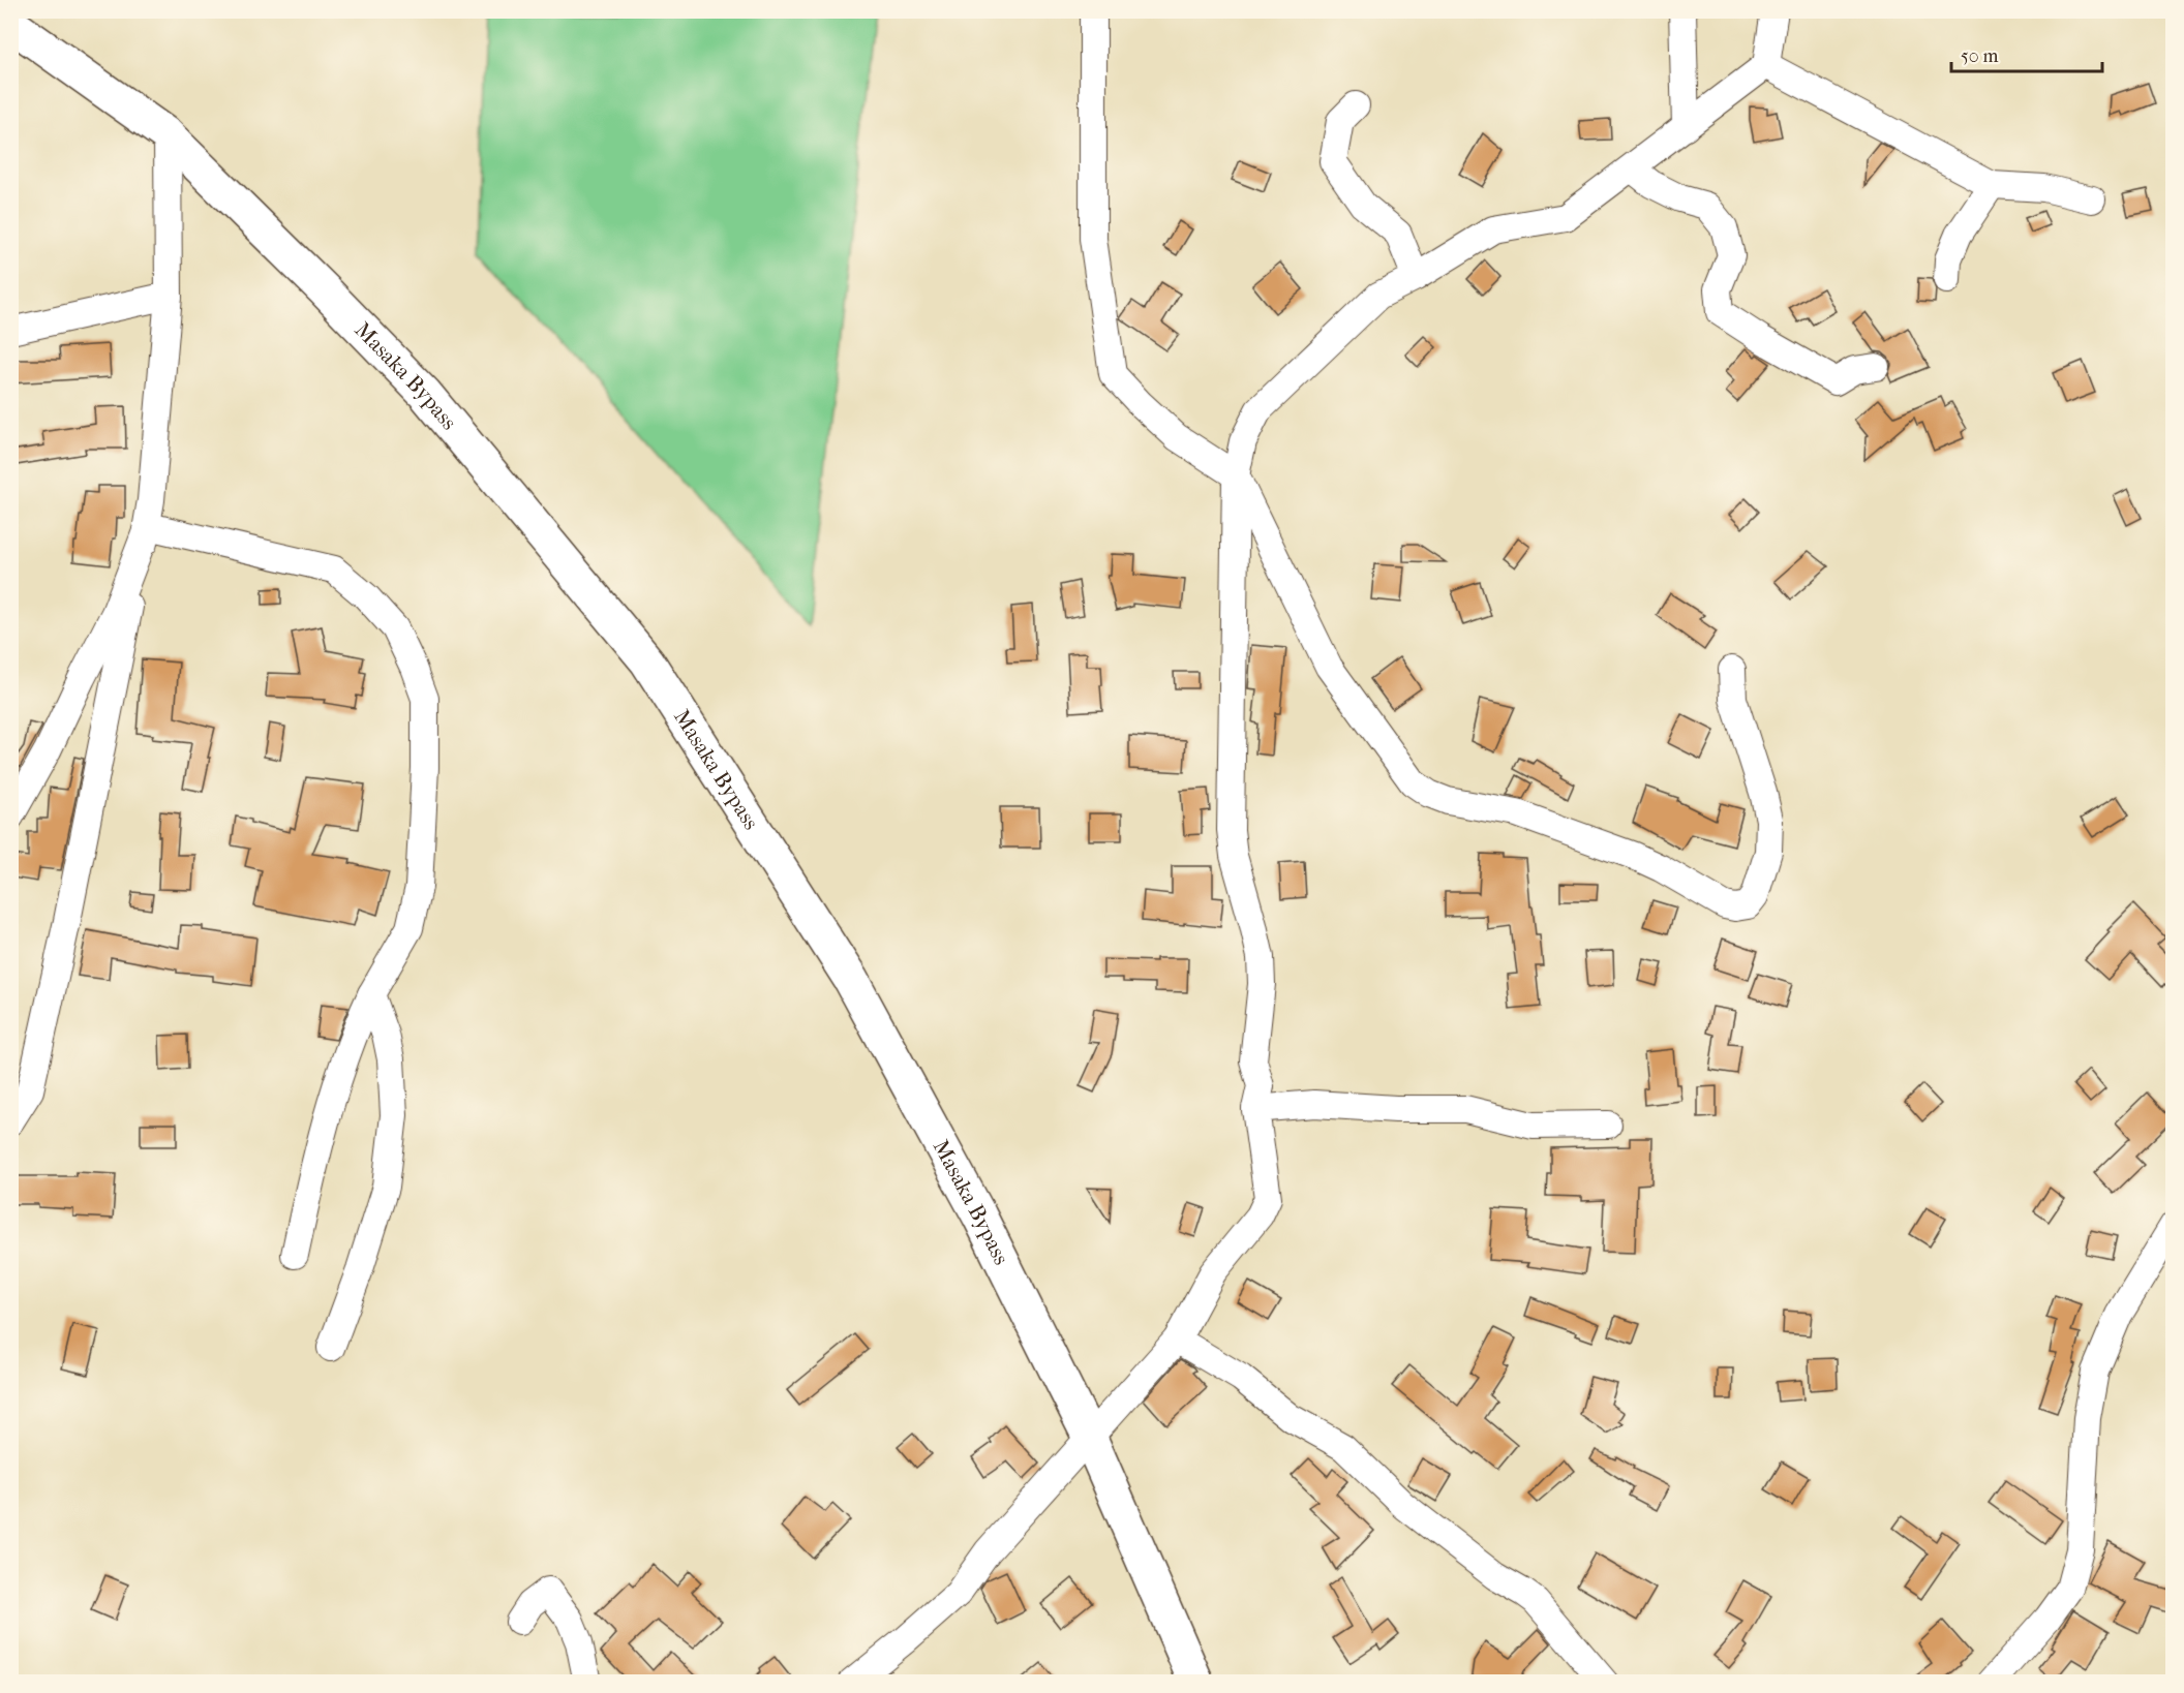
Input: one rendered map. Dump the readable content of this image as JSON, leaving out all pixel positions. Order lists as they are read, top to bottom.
{
  "streets": {
    "highway": ["Masaka Bypass"]
  },
  "scale_bar": "50 m"
}
